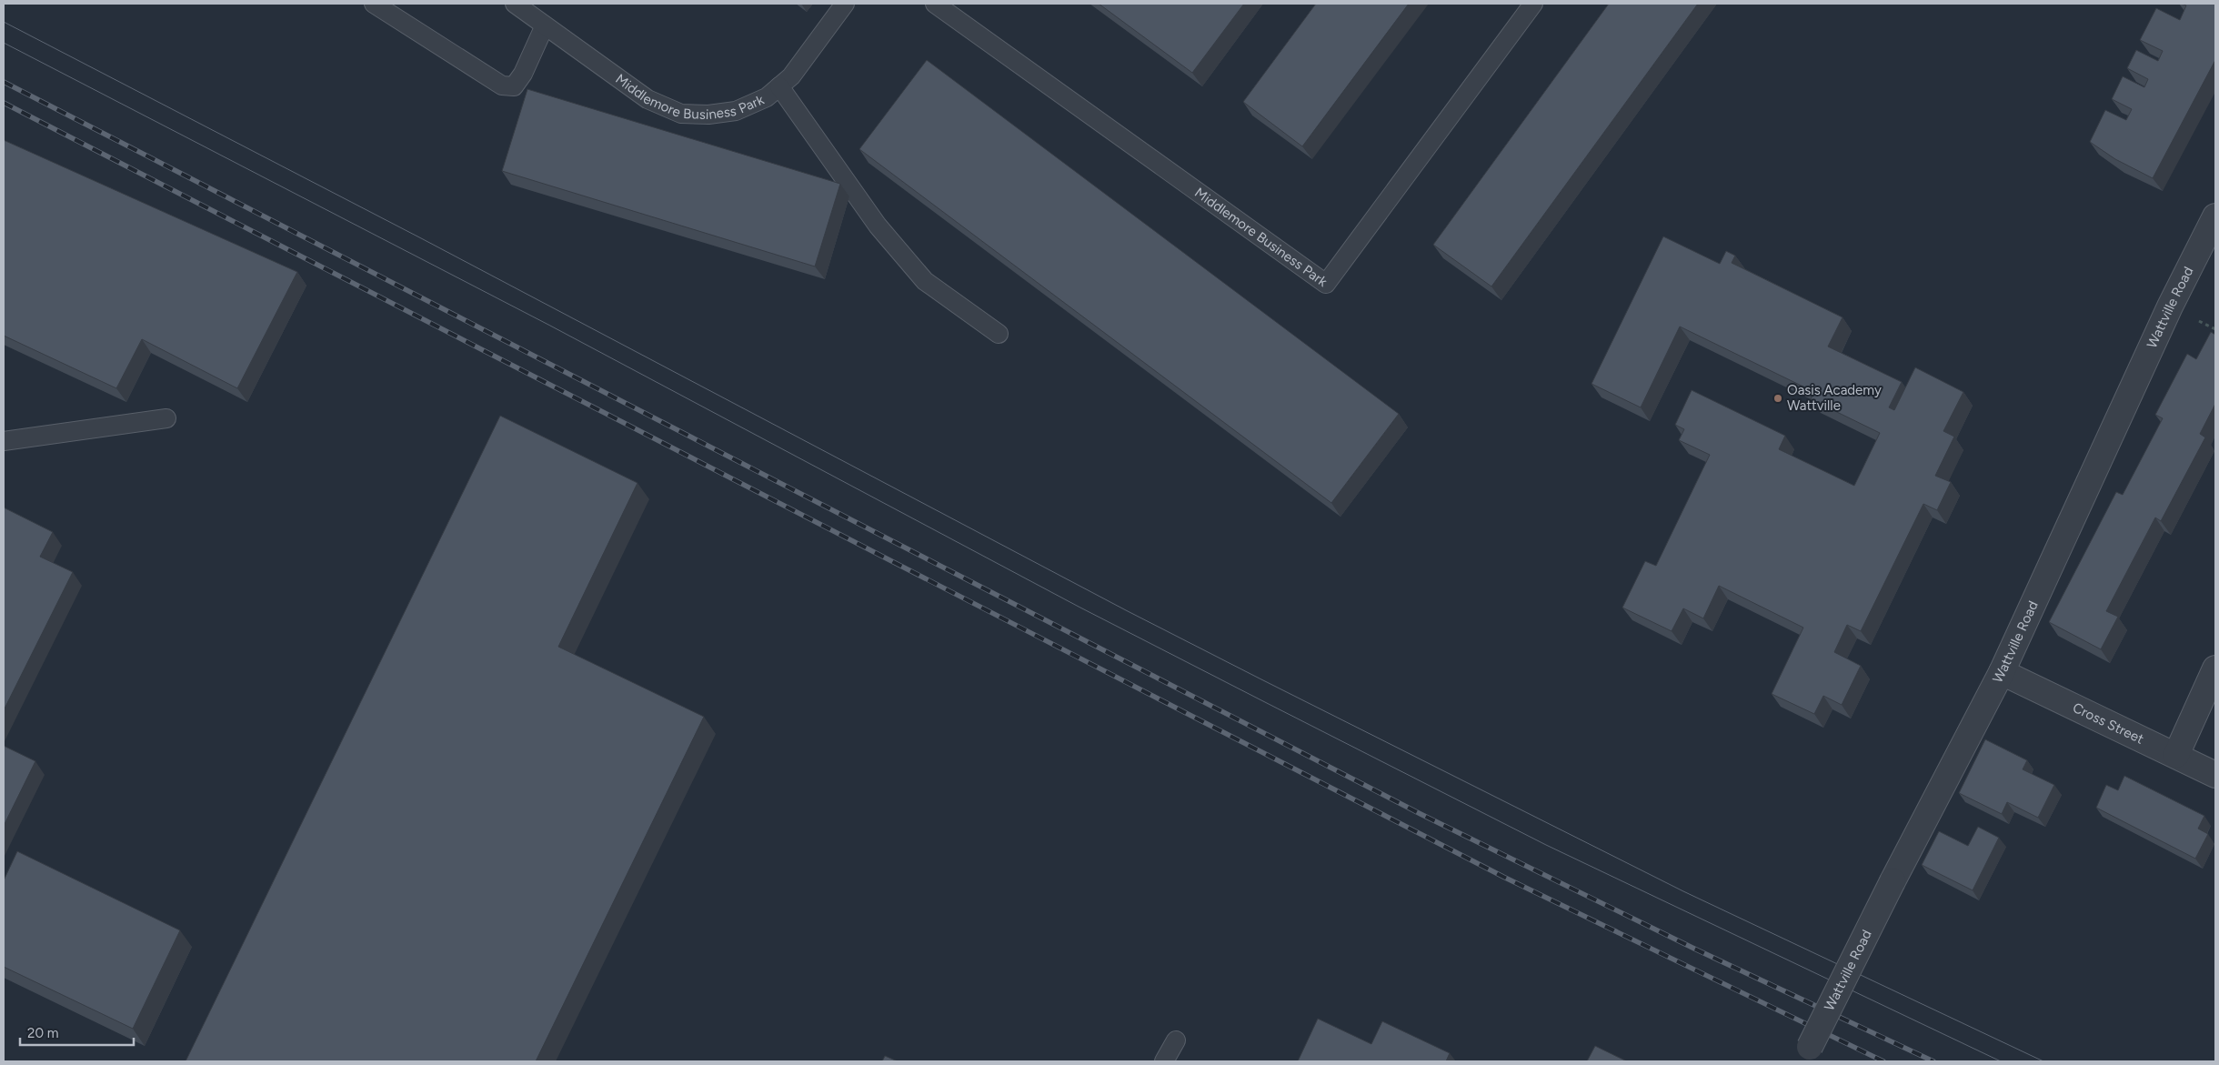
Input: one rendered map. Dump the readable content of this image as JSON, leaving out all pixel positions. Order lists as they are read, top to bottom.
{
  "streets": {
    "street": ["Wattville Road", "Cross Street"],
    "lane": ["Middlemore Business Park"]
  },
  "crossings": [
    ["Wattville Road", "Cross Street"]
  ],
  "places": ["Oasis Academy Wattville"],
  "scale_bar": "20 m"
}
